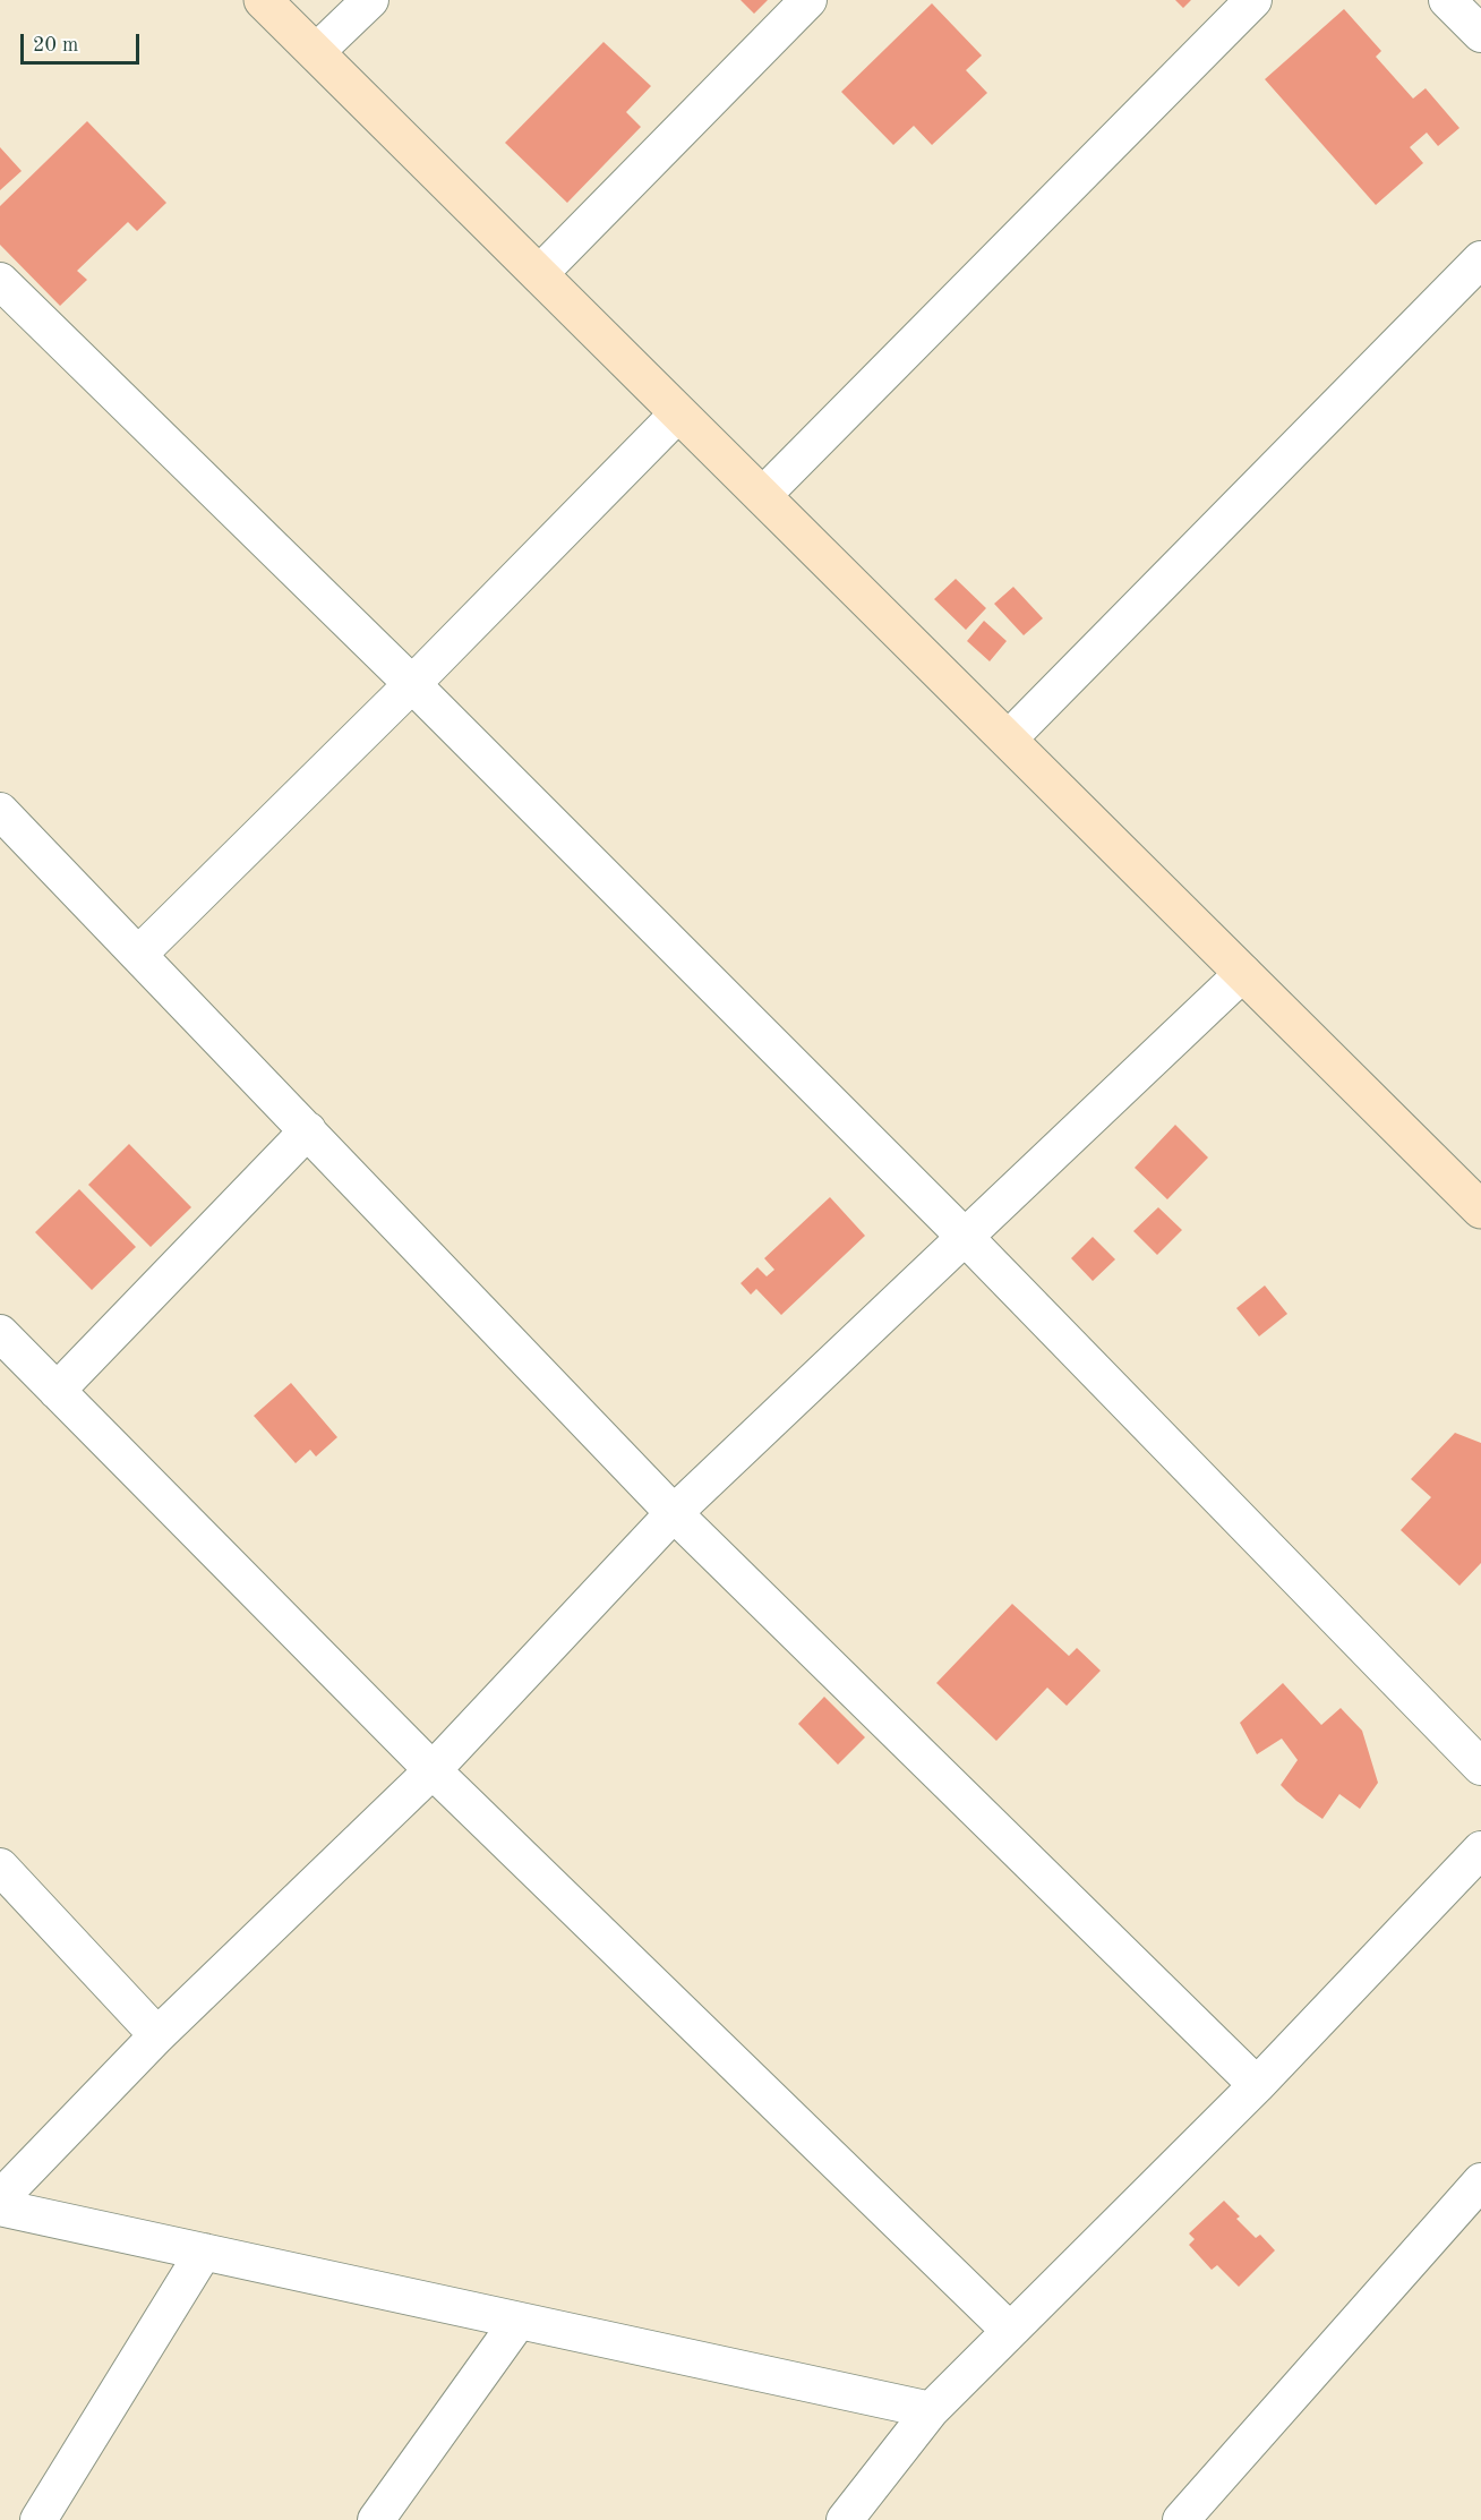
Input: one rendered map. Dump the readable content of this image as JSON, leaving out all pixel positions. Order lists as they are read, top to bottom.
{
  "scale_bar": "20 m"
}
